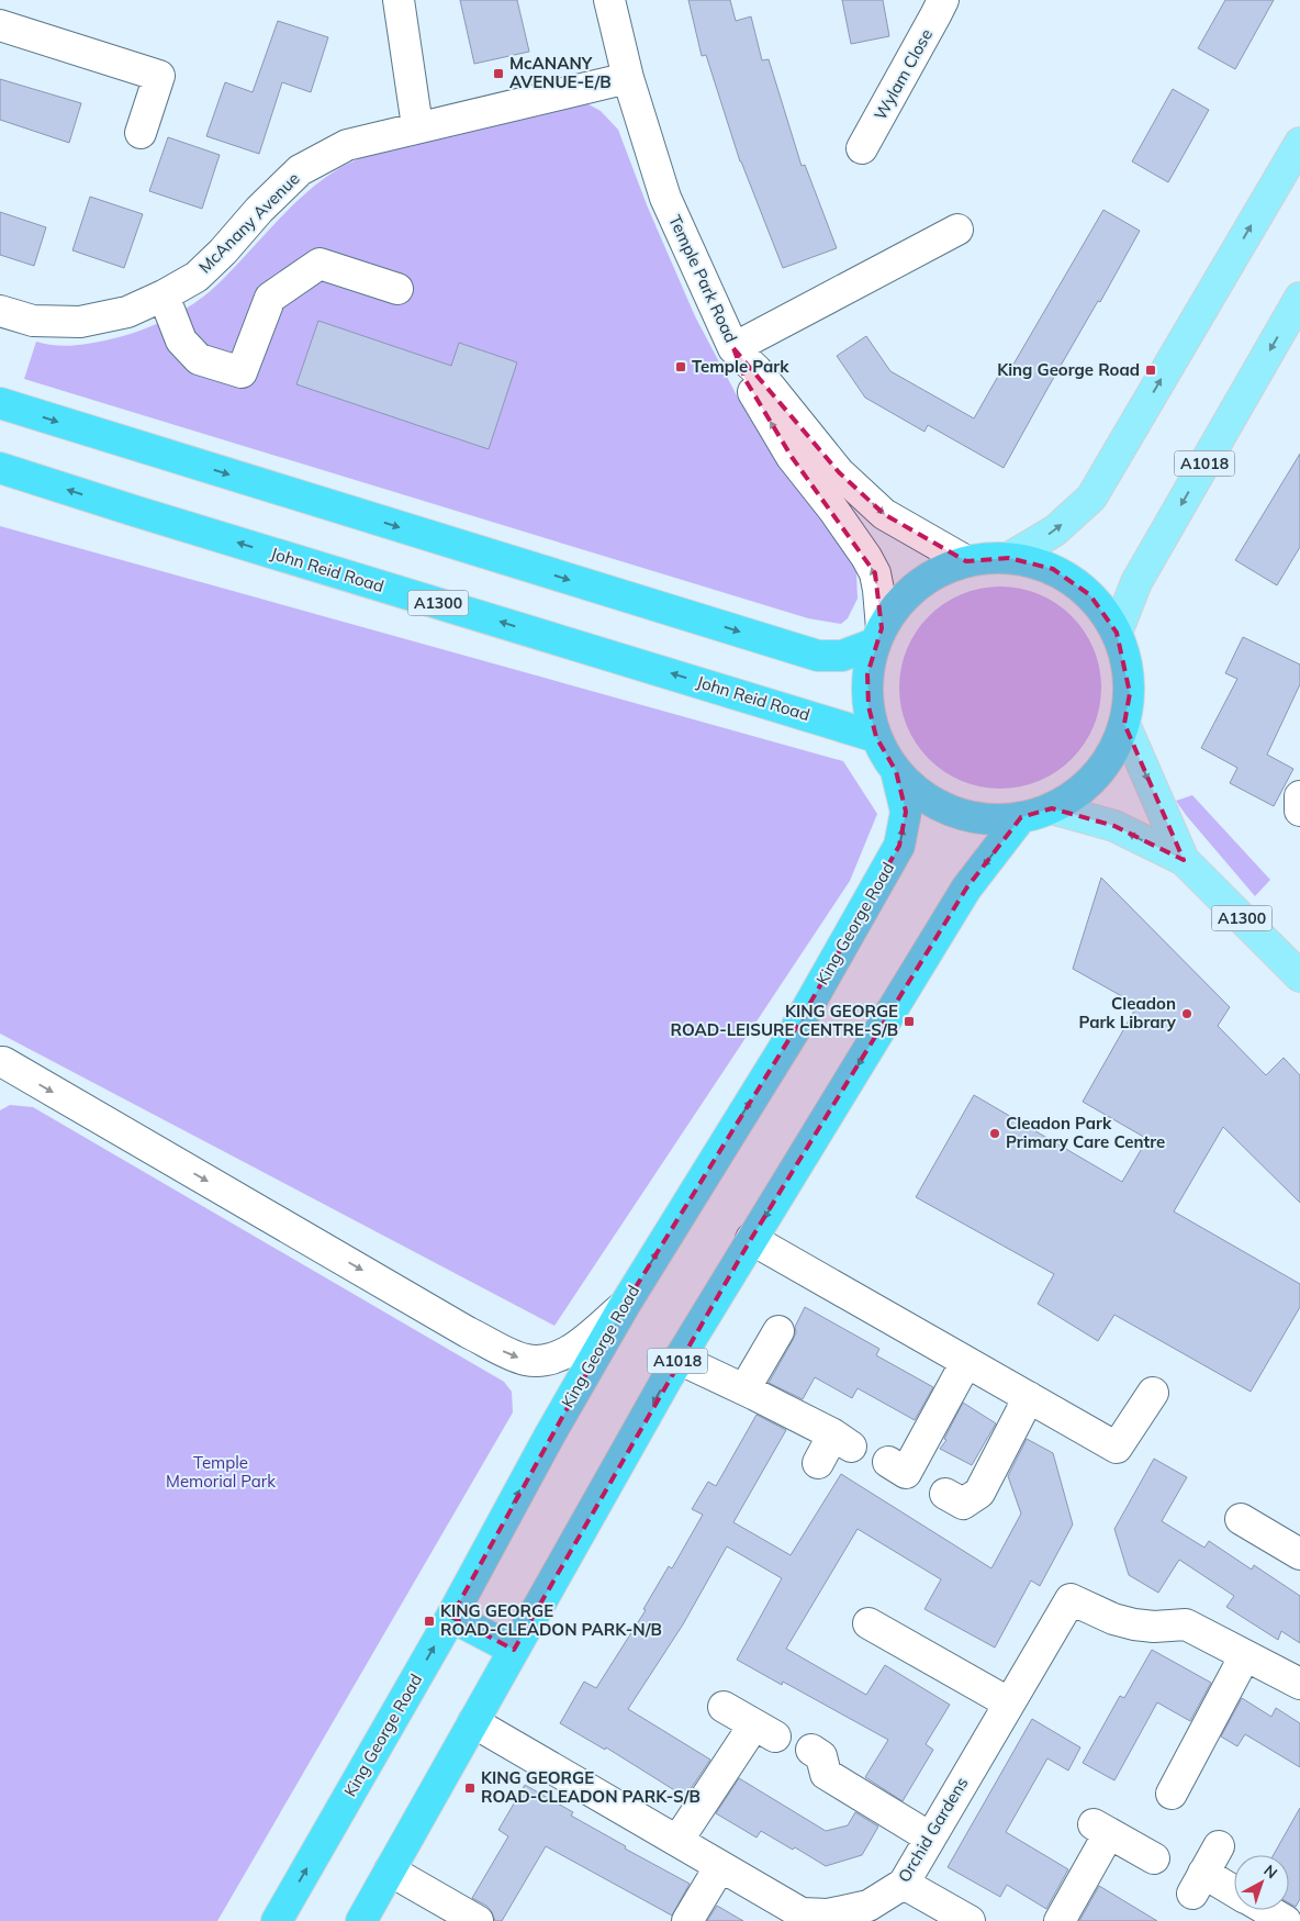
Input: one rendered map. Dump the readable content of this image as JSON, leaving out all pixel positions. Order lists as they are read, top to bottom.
{
  "streets": {
    "highway": [
      "A1018",
      "John Reid Road",
      "A1300",
      "King George Road"
    ],
    "street": [
      "Wylam Close",
      "McAnany Avenue",
      "Temple Park Road",
      "Orchid Gardens"
    ]
  },
  "crossings": [
    ["McAnany Avenue", "Temple Park Road"],
    ["A1018", "Orchid Gardens"]
  ],
  "parks": ["Temple Memorial Park"],
  "places": {
    "transit": [
      "McANANY AVENUE-E/B",
      "Temple Park",
      "King George Road",
      "KING GEORGE ROAD-LEISURE CENTRE-S/B",
      "KING GEORGE ROAD-CLEADON PARK-N/B",
      "KING GEORGE ROAD-CLEADON PARK-S/B"
    ],
    "other": ["Cleadon Park Library", "Cleadon Park Primary Care Centre"]
  },
  "north": "top right"
}
